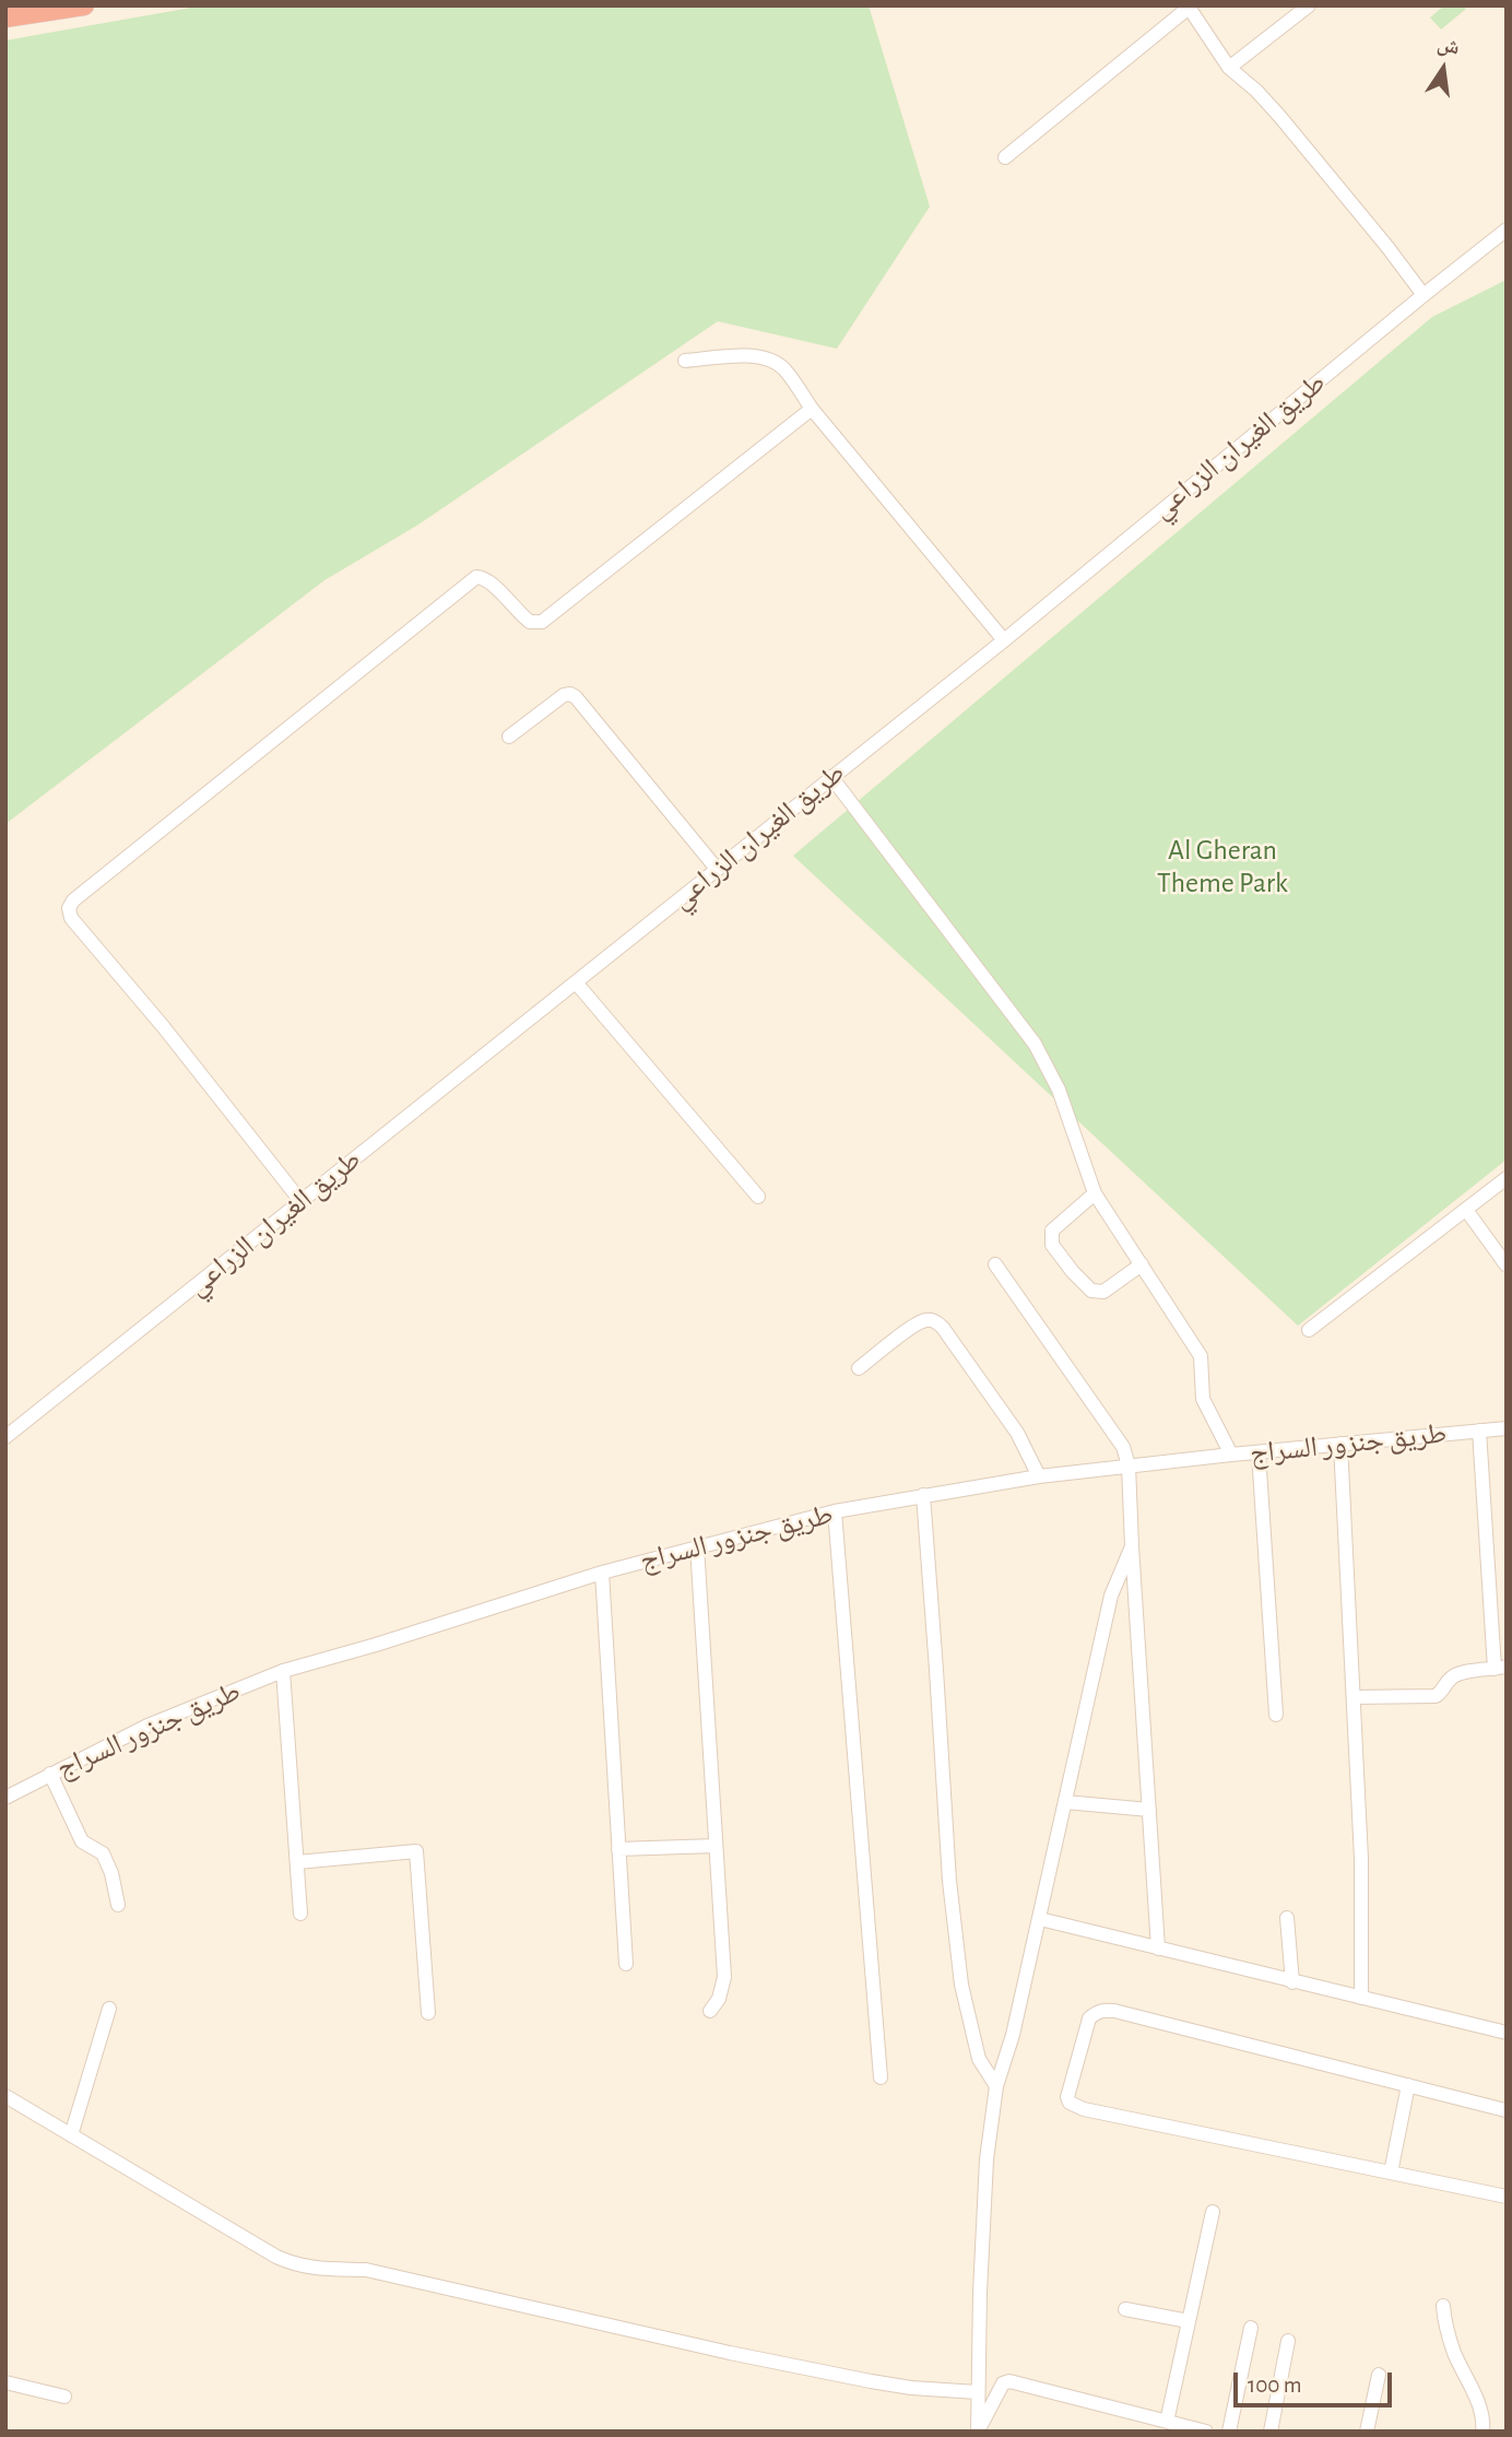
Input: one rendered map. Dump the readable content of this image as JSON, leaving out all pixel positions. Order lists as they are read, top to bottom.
{
  "streets": {
    "street": ["طريق الغيران الزراعي", "طريق جنزور السراج"]
  },
  "parks": ["Al Gheran Theme Park"],
  "scale_bar": "100 m",
  "north": "top"
}
